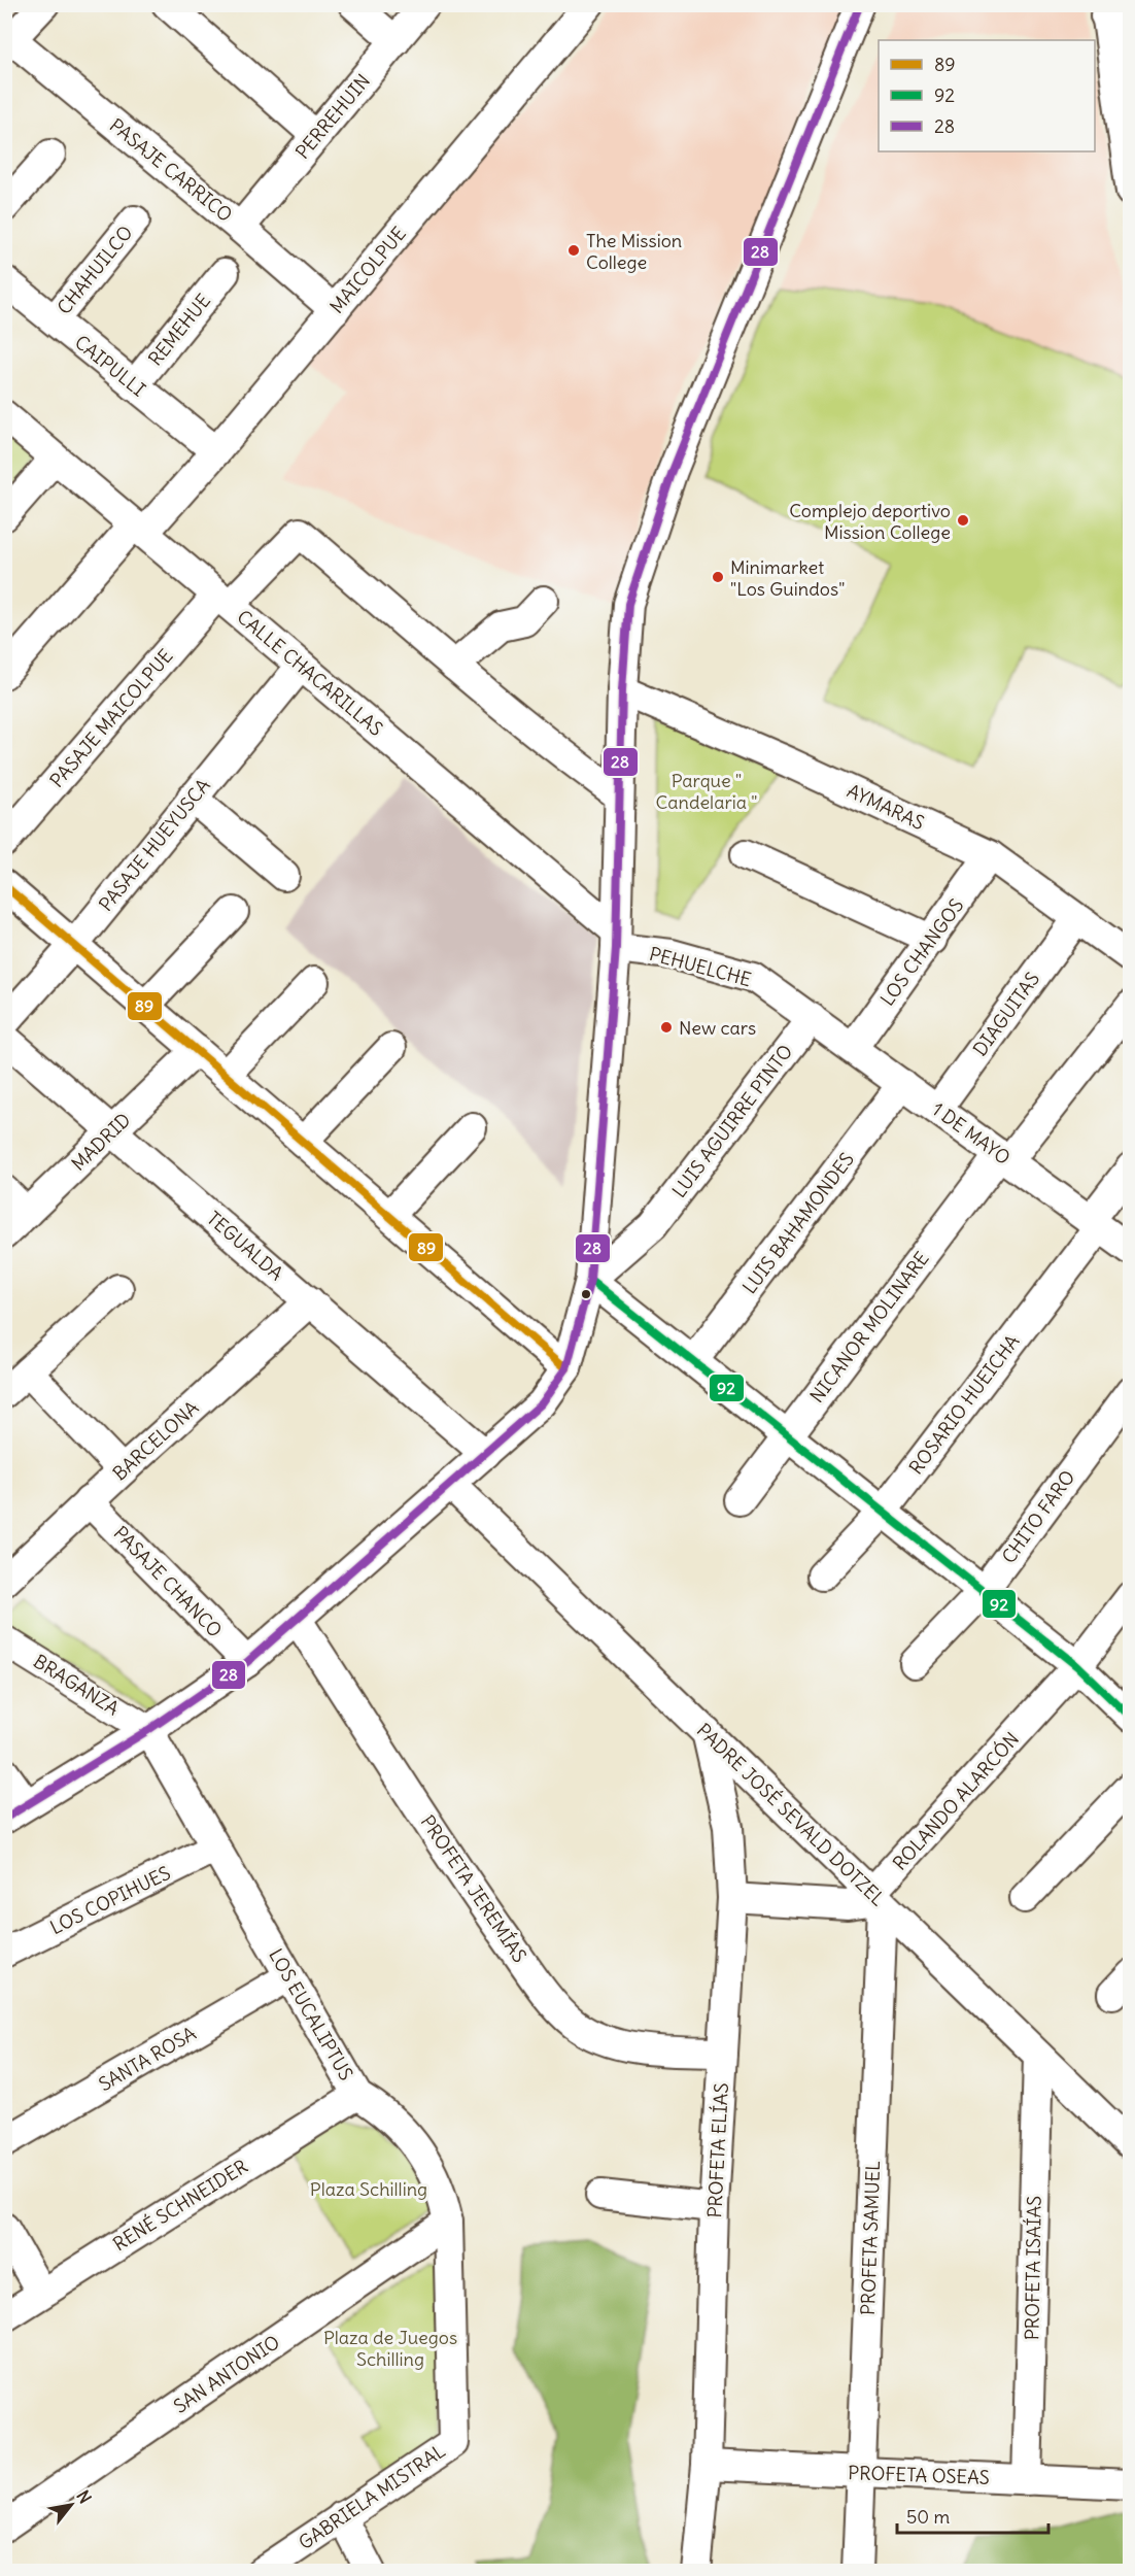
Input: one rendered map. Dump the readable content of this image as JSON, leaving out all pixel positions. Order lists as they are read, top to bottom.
{
  "streets": {
    "street": [
      "PERREHUIN",
      "PASAJE CARRICO",
      "CHAHUILCO",
      "MAICOLPUE",
      "REMEHUE",
      "CAIPULLI",
      "CALLE CHACARILLAS",
      "PASAJE MAICOLPUE",
      "AYMARAS",
      "PASAJE HUEYUSCA",
      "LOS CHANGOS",
      "PEHUELCHE",
      "DIAGUITAS",
      "LUIS AGUIRRE PINTO",
      "1 DE MAYO",
      "MADRID",
      "LUIS BAHAMONDES",
      "TEGUALDA",
      "NICANOR MOLINARE",
      "ROSARIO HUEICHA",
      "BARCELONA",
      "CHITO FARO",
      "PASAJE CHANCO",
      "BRAGANZA",
      "ROLANDO ALARCÓN",
      "PADRE JOSÉ SEVALD DOTZEL",
      "PROFETA JEREMÍAS",
      "LOS COPIHUES",
      "LOS EUCALIPTUS",
      "SANTA ROSA",
      "PROFETA ELÍAS",
      "RENÉ SCHNEIDER",
      "PROFETA SAMUEL",
      "PROFETA ISAÍAS",
      "SAN ANTONIO",
      "PROFETA OSEAS",
      "GABRIELA MISTRAL"
    ]
  },
  "crossings": [
    ["PERREHUIN", "PASAJE CARRICO"],
    ["PASAJE CARRICO", "MAICOLPUE"],
    ["CHAHUILCO", "CAIPULLI"],
    ["MAICOLPUE", "CAIPULLI"],
    ["MAICOLPUE", "CALLE CHACARILLAS"],
    ["REMEHUE", "CAIPULLI"],
    ["CALLE CHACARILLAS", "PASAJE MAICOLPUE"],
    ["CALLE CHACARILLAS", "PASAJE HUEYUSCA"],
    ["CALLE CHACARILLAS", "PEHUELCHE"],
    ["AYMARAS", "LOS CHANGOS"],
    ["AYMARAS", "DIAGUITAS"],
    ["LOS CHANGOS", "1 DE MAYO"],
    ["PEHUELCHE", "LUIS AGUIRRE PINTO"],
    ["PEHUELCHE", "1 DE MAYO"],
    ["DIAGUITAS", "1 DE MAYO"],
    ["LUIS AGUIRRE PINTO", "1 DE MAYO"],
    ["1 DE MAYO", "LUIS BAHAMONDES"],
    ["1 DE MAYO", "NICANOR MOLINARE"],
    ["1 DE MAYO", "ROSARIO HUEICHA"],
    ["MADRID", "TEGUALDA"],
    ["TEGUALDA", "BARCELONA"],
    ["BARCELONA", "PASAJE CHANCO"],
    ["BRAGANZA", "LOS EUCALIPTUS"],
    ["ROLANDO ALARCÓN", "PADRE JOSÉ SEVALD DOTZEL"],
    ["ROLANDO ALARCÓN", "PROFETA ELÍAS"],
    ["ROLANDO ALARCÓN", "PROFETA SAMUEL"],
    ["PADRE JOSÉ SEVALD DOTZEL", "PROFETA ELÍAS"],
    ["PADRE JOSÉ SEVALD DOTZEL", "PROFETA SAMUEL"],
    ["PADRE JOSÉ SEVALD DOTZEL", "PROFETA ISAÍAS"],
    ["PROFETA JEREMÍAS", "PROFETA ELÍAS"],
    ["LOS COPIHUES", "LOS EUCALIPTUS"],
    ["LOS EUCALIPTUS", "SANTA ROSA"],
    ["LOS EUCALIPTUS", "RENÉ SCHNEIDER"],
    ["LOS EUCALIPTUS", "SAN ANTONIO"],
    ["LOS EUCALIPTUS", "GABRIELA MISTRAL"],
    ["PROFETA ELÍAS", "PROFETA OSEAS"],
    ["PROFETA SAMUEL", "PROFETA OSEAS"],
    ["PROFETA ISAÍAS", "PROFETA OSEAS"]
  ],
  "parks": ["Parque \" Candelaria \"", "Plaza Schilling", "Plaza de Juegos Schilling"],
  "places": [
    "The Mission College",
    "Complejo deportivo Mission College",
    "Minimarket \"Los Guindos\"",
    "New cars"
  ],
  "lines": ["transit line 28", "transit line 89", "transit line 92"],
  "legend": ["89", "92", "28"],
  "scale_bar": "50 m",
  "north": "top right"
}
